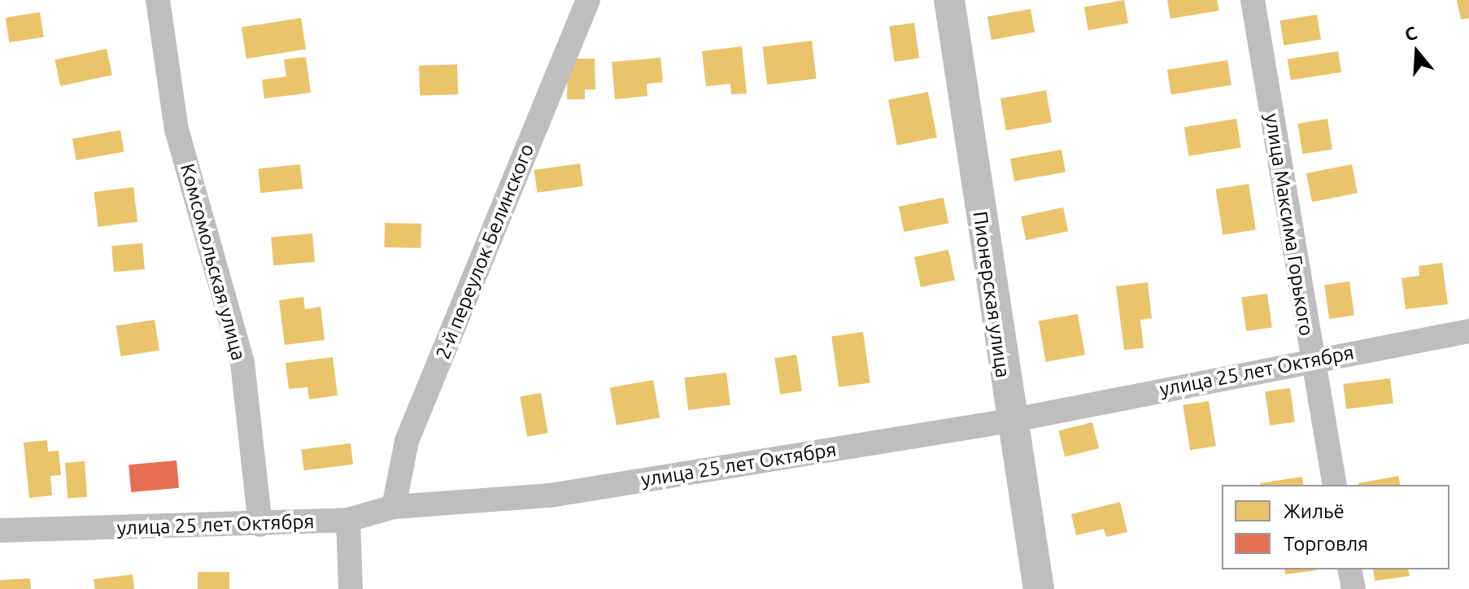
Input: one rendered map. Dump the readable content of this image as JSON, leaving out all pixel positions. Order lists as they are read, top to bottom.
{
  "streets": {
    "street": [
      "улица Максима Горького",
      "2-й переулок Белинского",
      "Комсомольская улица",
      "Пионерская улица",
      "улица 25 лет Октября"
    ]
  },
  "crossings": [
    ["улица Максима Горького", "улица 25 лет Октября"],
    ["2-й переулок Белинского", "улица 25 лет Октября"],
    ["Комсомольская улица", "улица 25 лет Октября"],
    ["Пионерская улица", "улица 25 лет Октября"]
  ],
  "legend": ["Жильё", "Торговля"],
  "north": "top"
}
